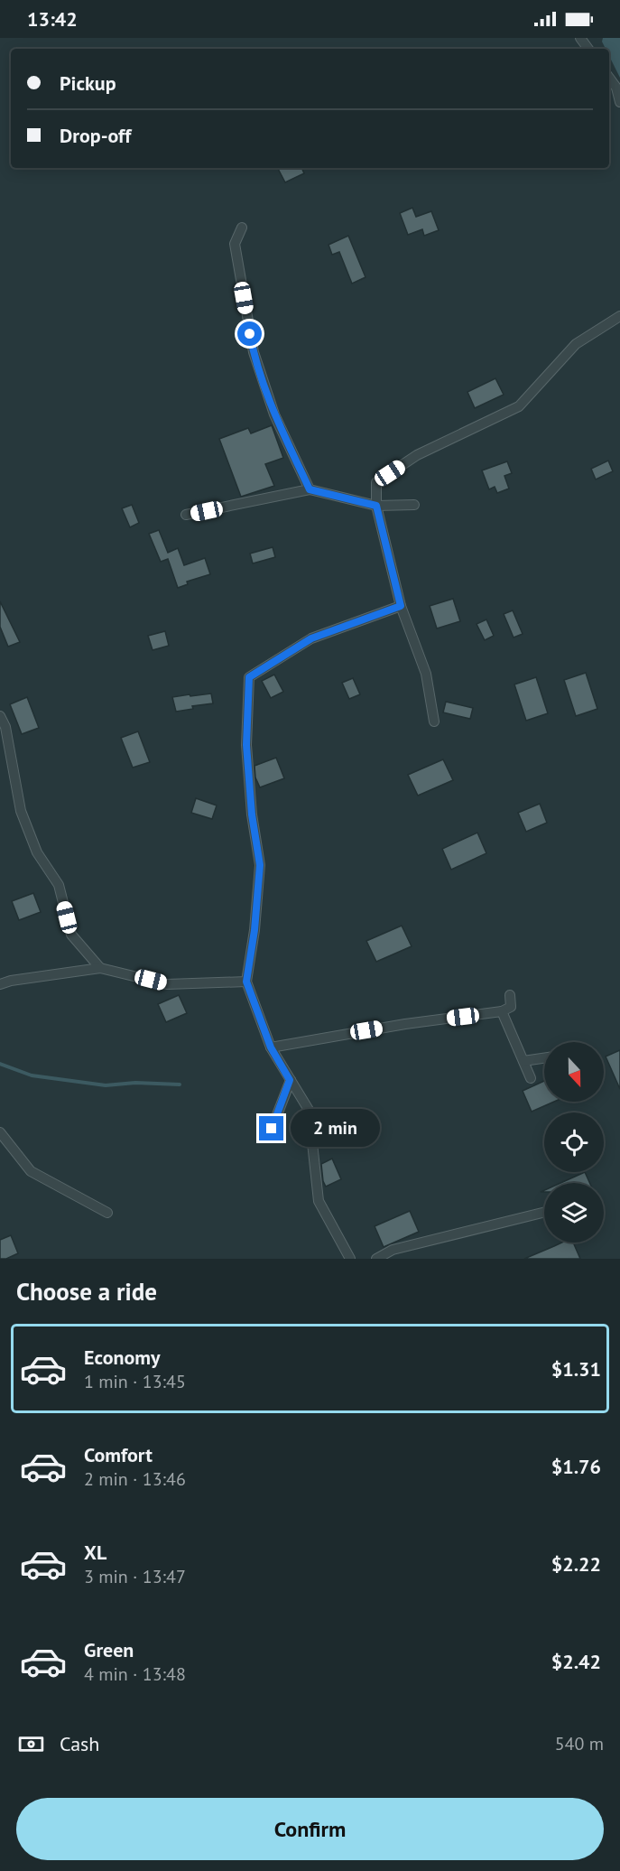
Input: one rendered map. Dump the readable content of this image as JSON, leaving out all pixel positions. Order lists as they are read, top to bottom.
{
  "north": "bottom",
  "page": {
    "status": "13:42",
    "banner": ["Pickup", "Drop-off"],
    "bubble": "2 min",
    "heading": "Choose a ride",
    "list": [
      {
        "name": "Economy",
        "note": "1 min · 13:45",
        "value": "$1.31"
      },
      {
        "name": "Comfort",
        "note": "2 min · 13:46",
        "value": "$1.76"
      },
      {
        "name": "XL",
        "note": "3 min · 13:47",
        "value": "$2.22"
      },
      {
        "name": "Green",
        "note": "4 min · 13:48",
        "value": "$2.42"
      }
    ],
    "pay": ["Cash", "540 m"],
    "buttons": "Confirm"
  }
}
